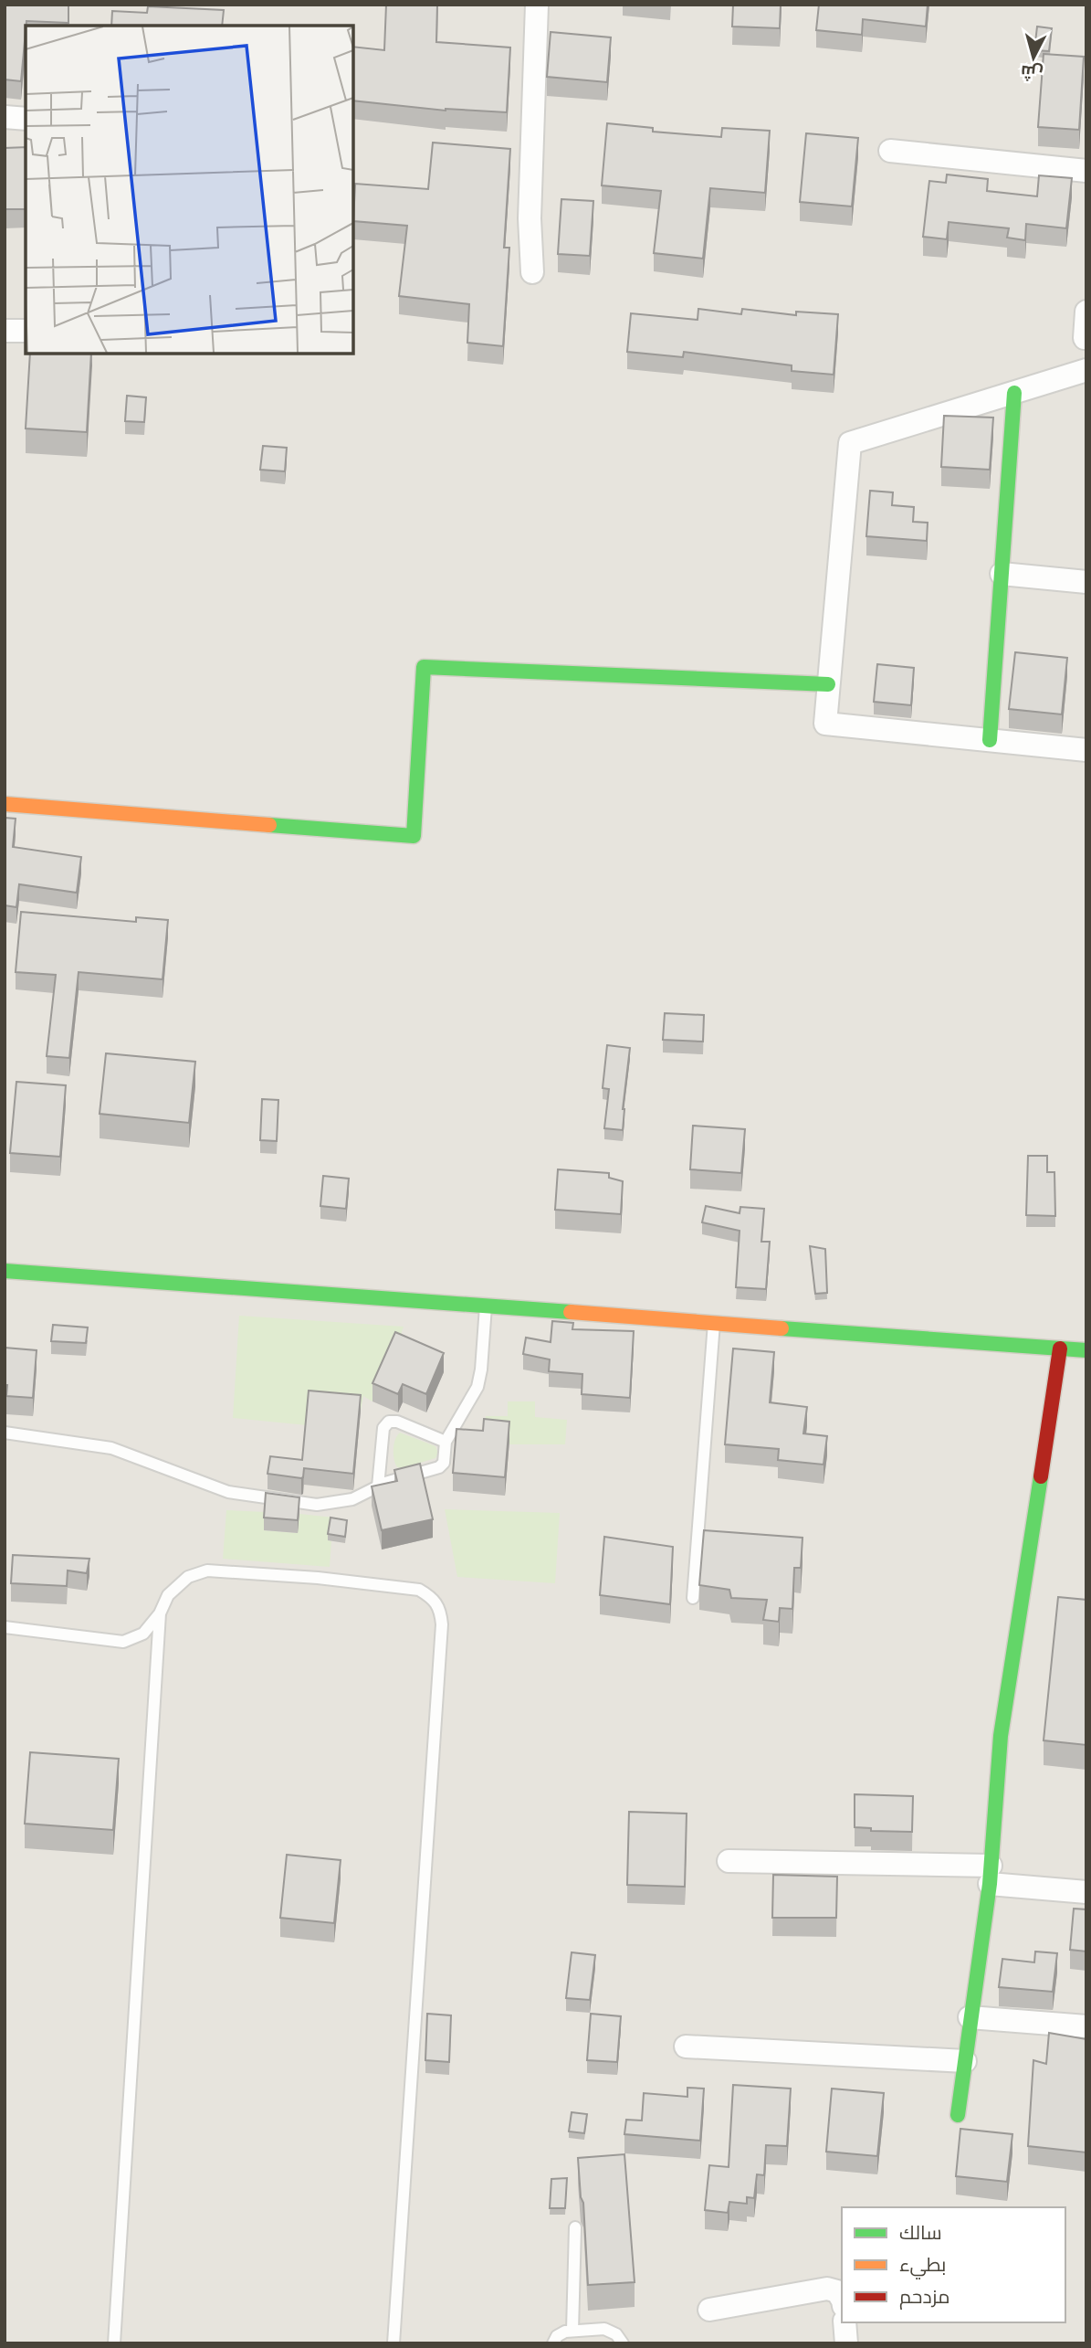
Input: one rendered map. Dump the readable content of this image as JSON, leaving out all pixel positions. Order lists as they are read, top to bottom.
{
  "legend": ["سالك", "بطيء", "مزدحم"],
  "north": "bottom"
}
